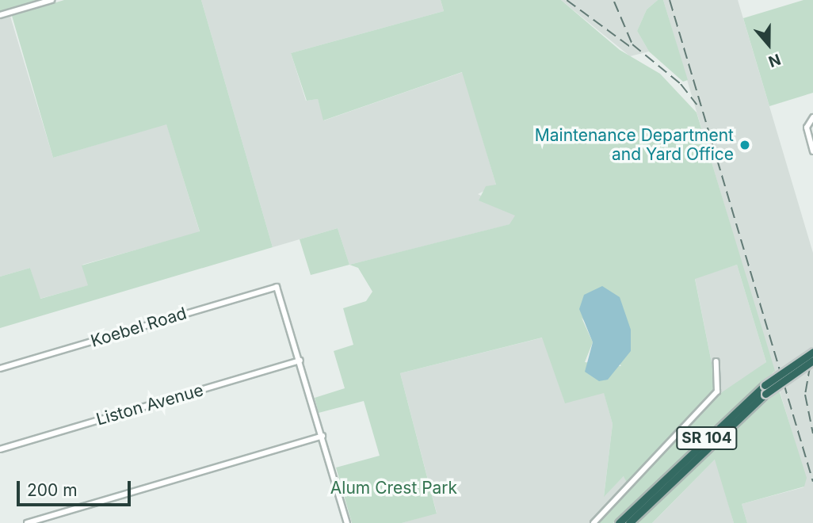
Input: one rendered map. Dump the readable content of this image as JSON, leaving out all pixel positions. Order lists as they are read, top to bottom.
{
  "streets": {
    "highway": ["SR 104"],
    "street": ["Koebel Road", "Liston Avenue"]
  },
  "crossings": [
    ["Koebel Road", "Liston Avenue"]
  ],
  "parks": ["Alum Crest Park"],
  "places": ["Maintenance Department and Yard Office"],
  "scale_bar": "200 m",
  "north": "bottom"
}
